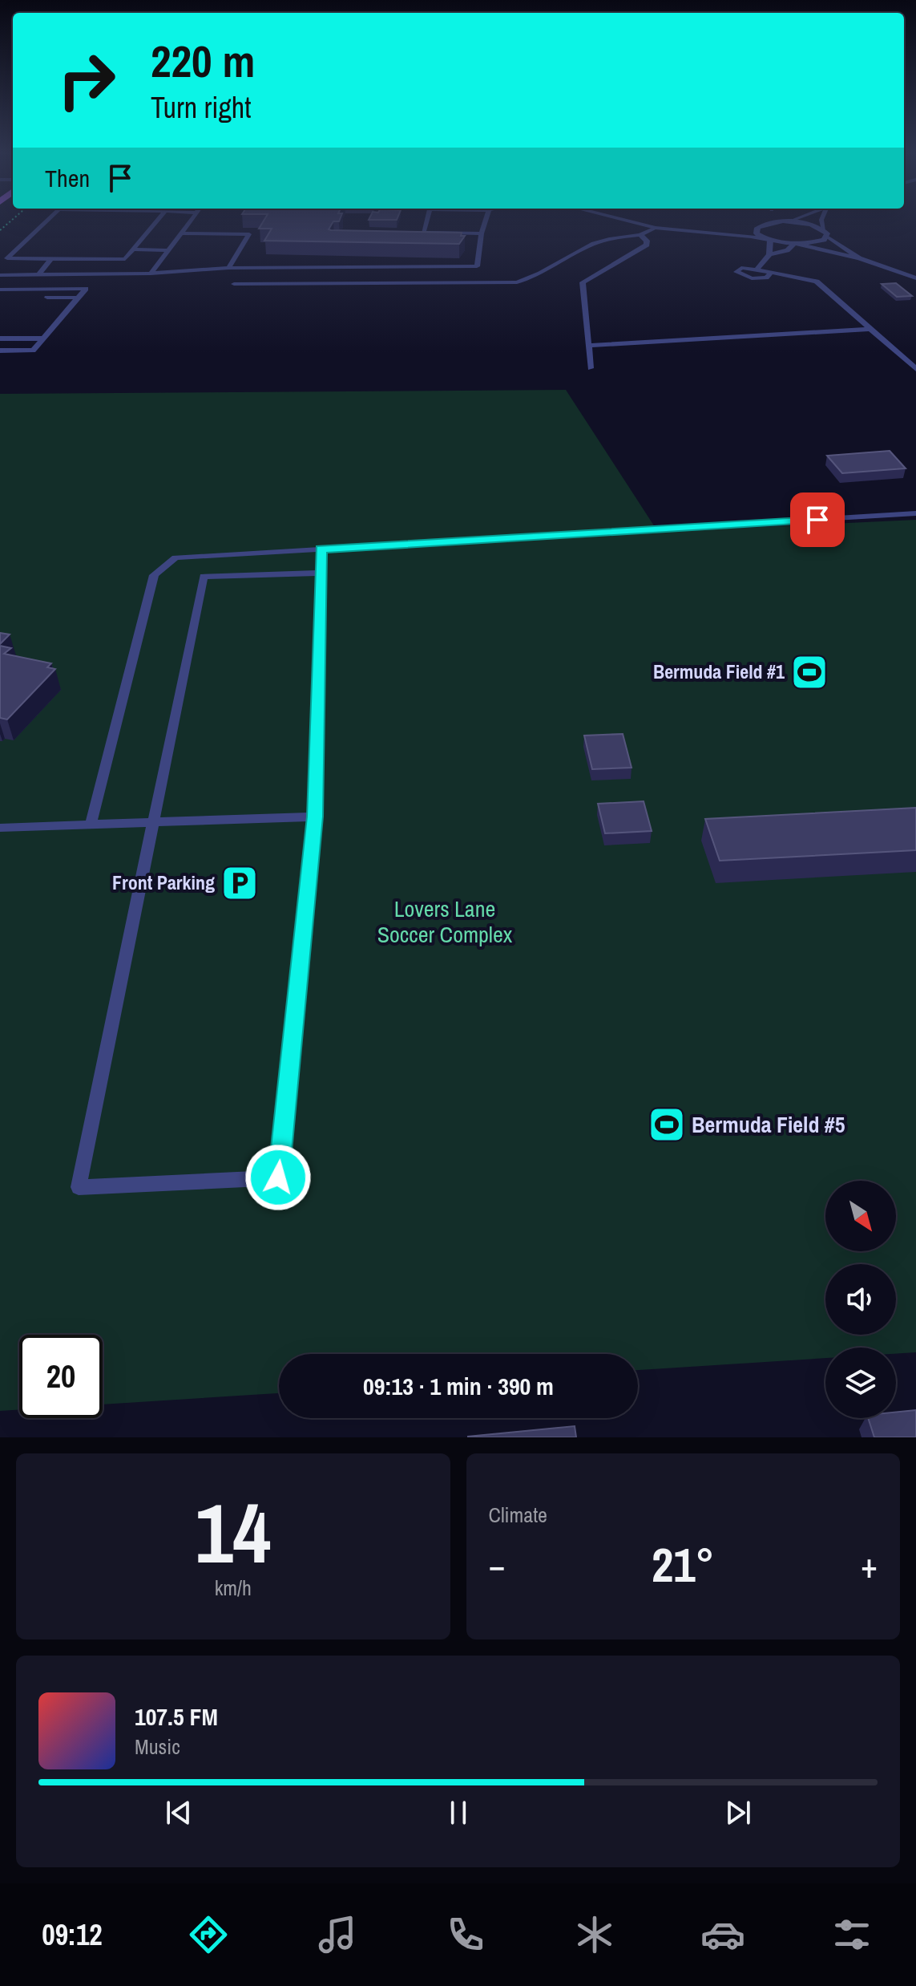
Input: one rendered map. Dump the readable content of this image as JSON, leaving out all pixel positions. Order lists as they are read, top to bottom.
{
  "parks": ["Lovers Lane Soccer Complex"],
  "places": {
    "sports": ["Bermuda Field #1", "Bermuda Field #5"],
    "parking": ["Front Parking"]
  },
  "north": "bottom right",
  "page": {
    "turn": ["220 m", "Turn right"],
    "then": "Then",
    "limit": "20",
    "trip": "09:13 · 1 min · 390 m",
    "tile": [
      ["14", "km/h"],
      "Climate"
    ],
    "heat": ["−", "21°", "+"],
    "song": ["107.5 FM", "Music"],
    "tabs": "09:12"
  }
}
